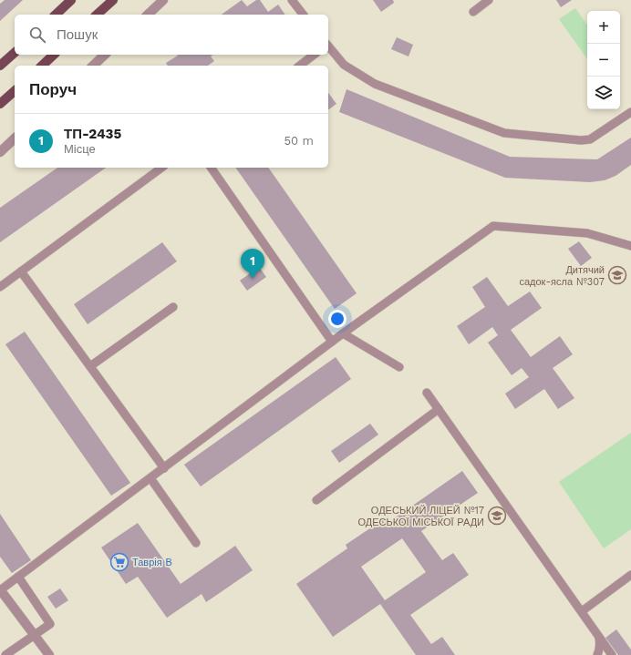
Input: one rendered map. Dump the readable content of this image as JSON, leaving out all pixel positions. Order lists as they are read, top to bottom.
{
  "places": {
    "school or university": ["Дитячий садок-ясла №307", "ОДЕСЬКИЙ ЛІЦЕЙ №17 ОДЕСЬКОЇ МІСЬКОЇ РАДИ"],
    "supermarket": ["Таврія В"]
  },
  "page": {
    "map_buttons": ["+", "−"],
    "search": "Пошук",
    "heading": "Поруч",
    "list": [
      {
        "mark": "1",
        "name": "ТП-2435",
        "note": "Місце",
        "value": "50 m"
      }
    ],
    "pins": "1"
  }
}
